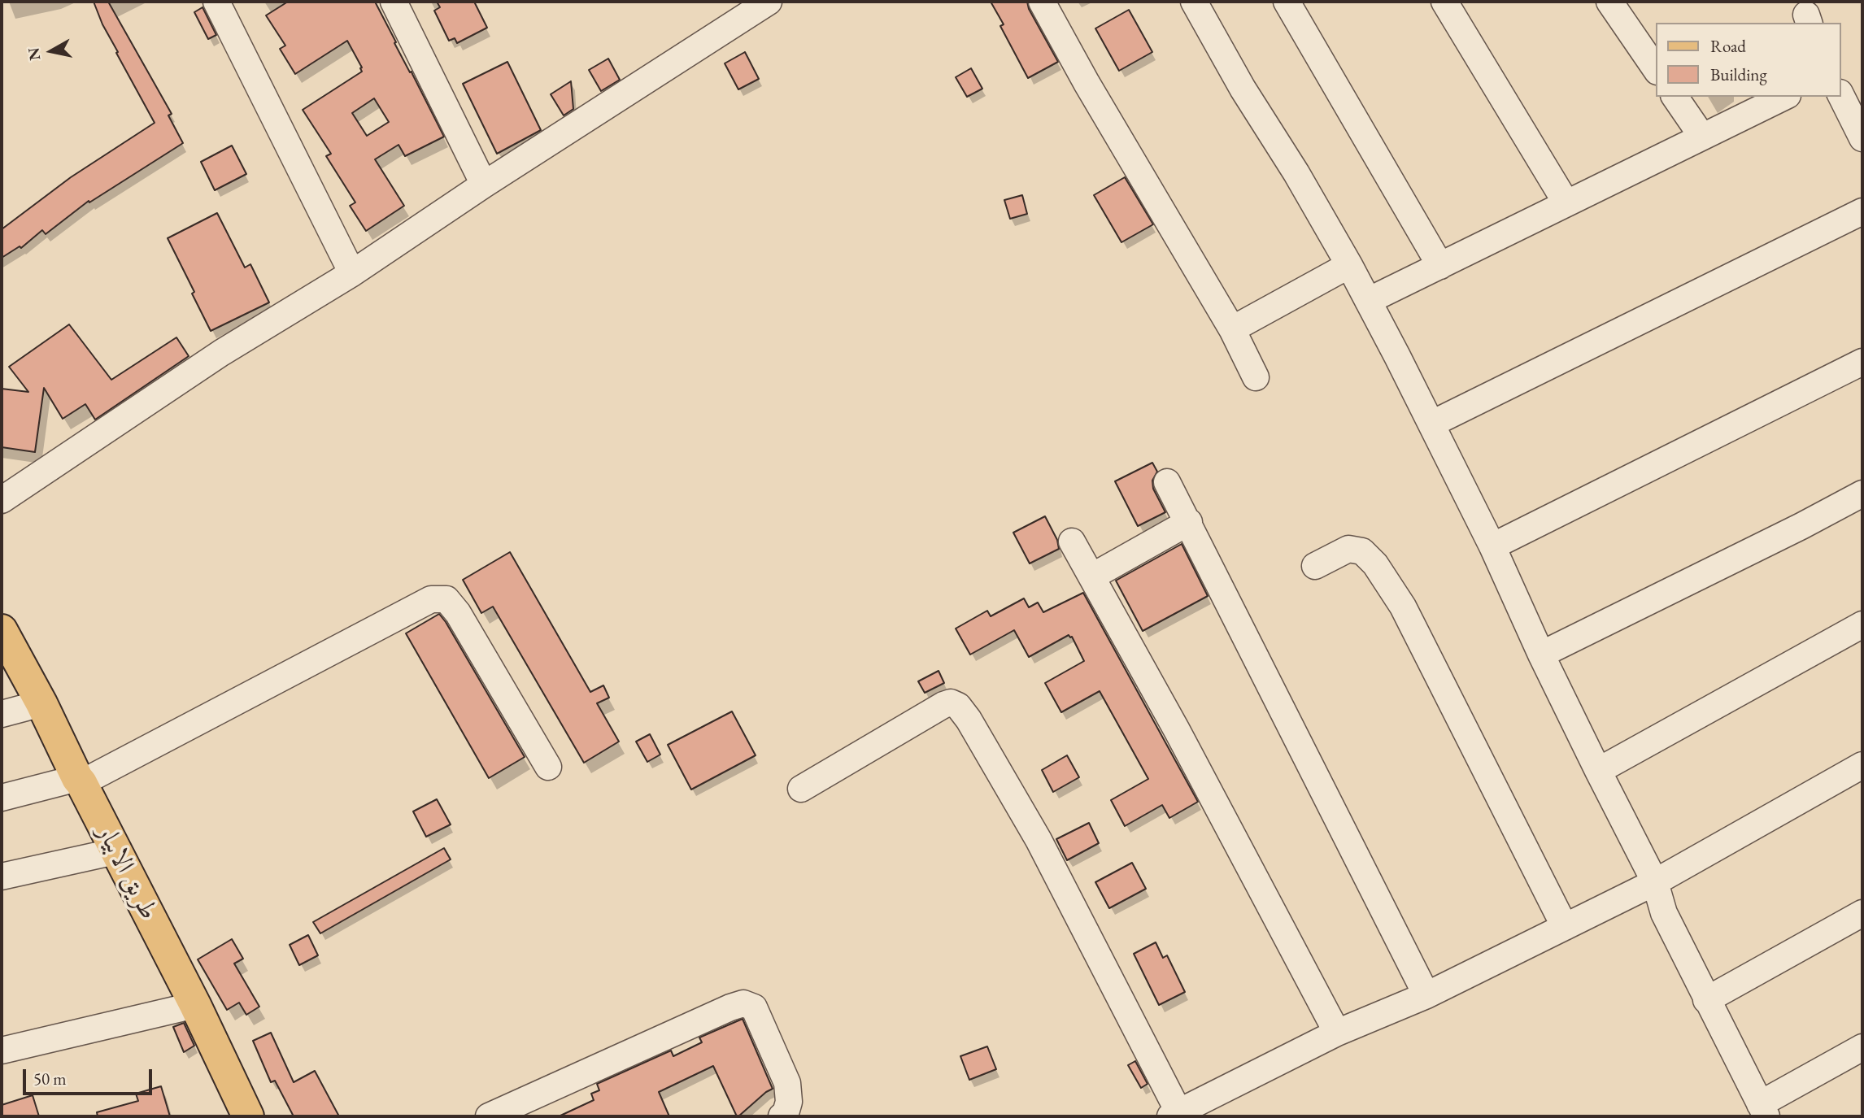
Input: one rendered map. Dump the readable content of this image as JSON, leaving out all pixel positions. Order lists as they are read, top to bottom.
{
  "streets": {
    "main road": ["طريق الابيار"]
  },
  "legend": ["Road", "Building"],
  "scale_bar": "50 m",
  "north": "left"
}
